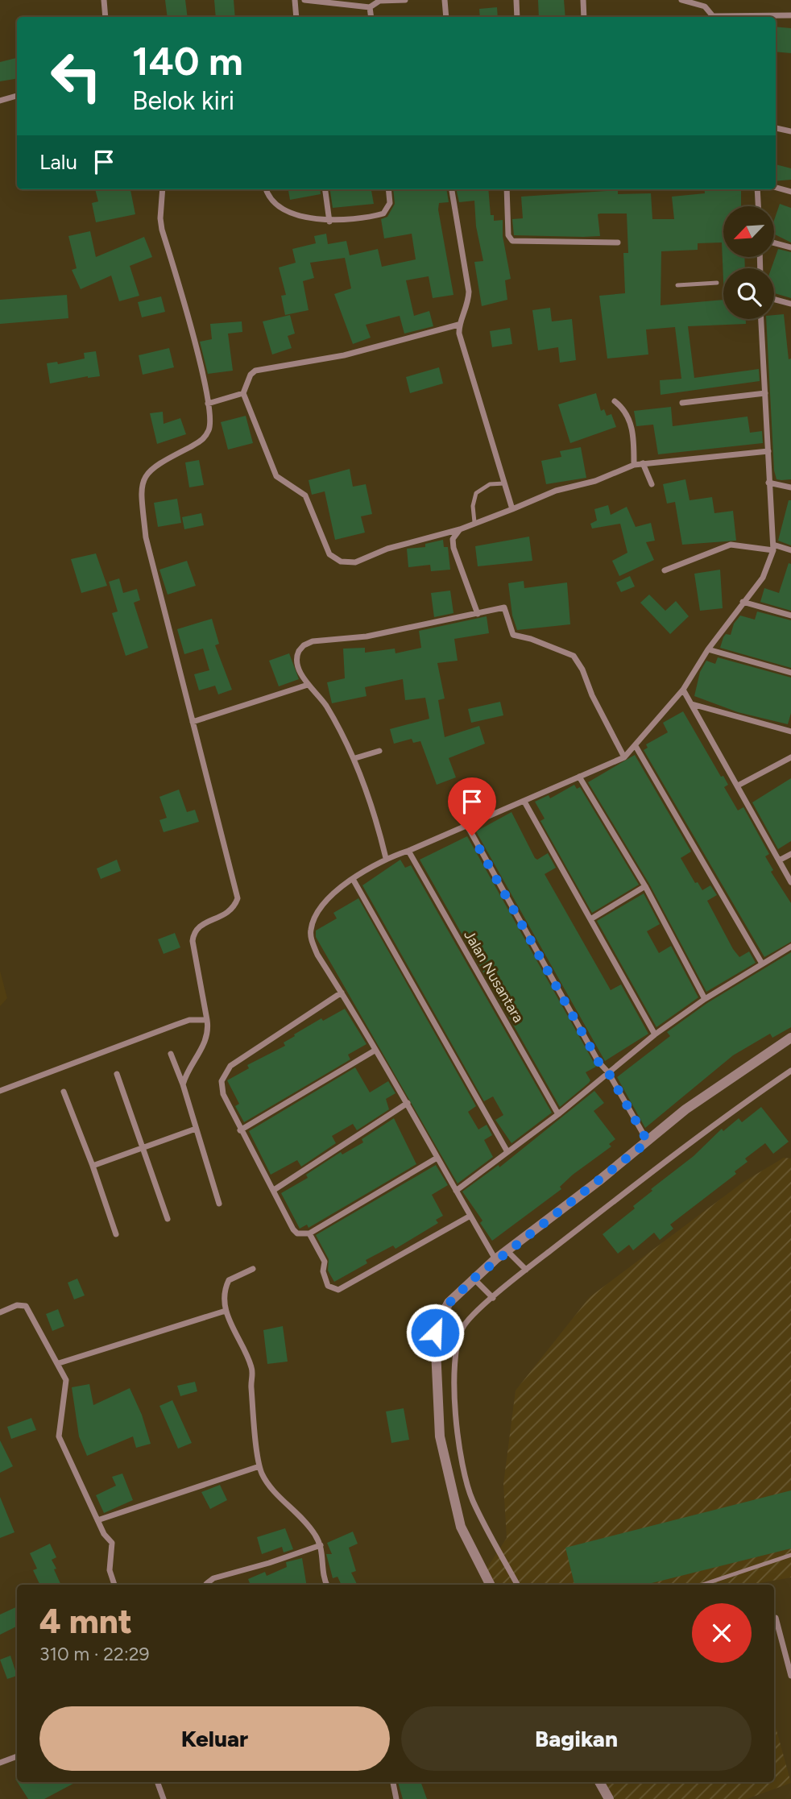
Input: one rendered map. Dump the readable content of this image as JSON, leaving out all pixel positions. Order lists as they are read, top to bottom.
{
  "streets": {
    "street": ["Jalan Nusantara"]
  },
  "north": "bottom left",
  "page": {
    "turn": ["140 m", "Belok kiri"],
    "then": "Lalu",
    "heading": ["4 mnt", "310 m · 22:29"],
    "buttons": ["Keluar", "Bagikan"]
  }
}
